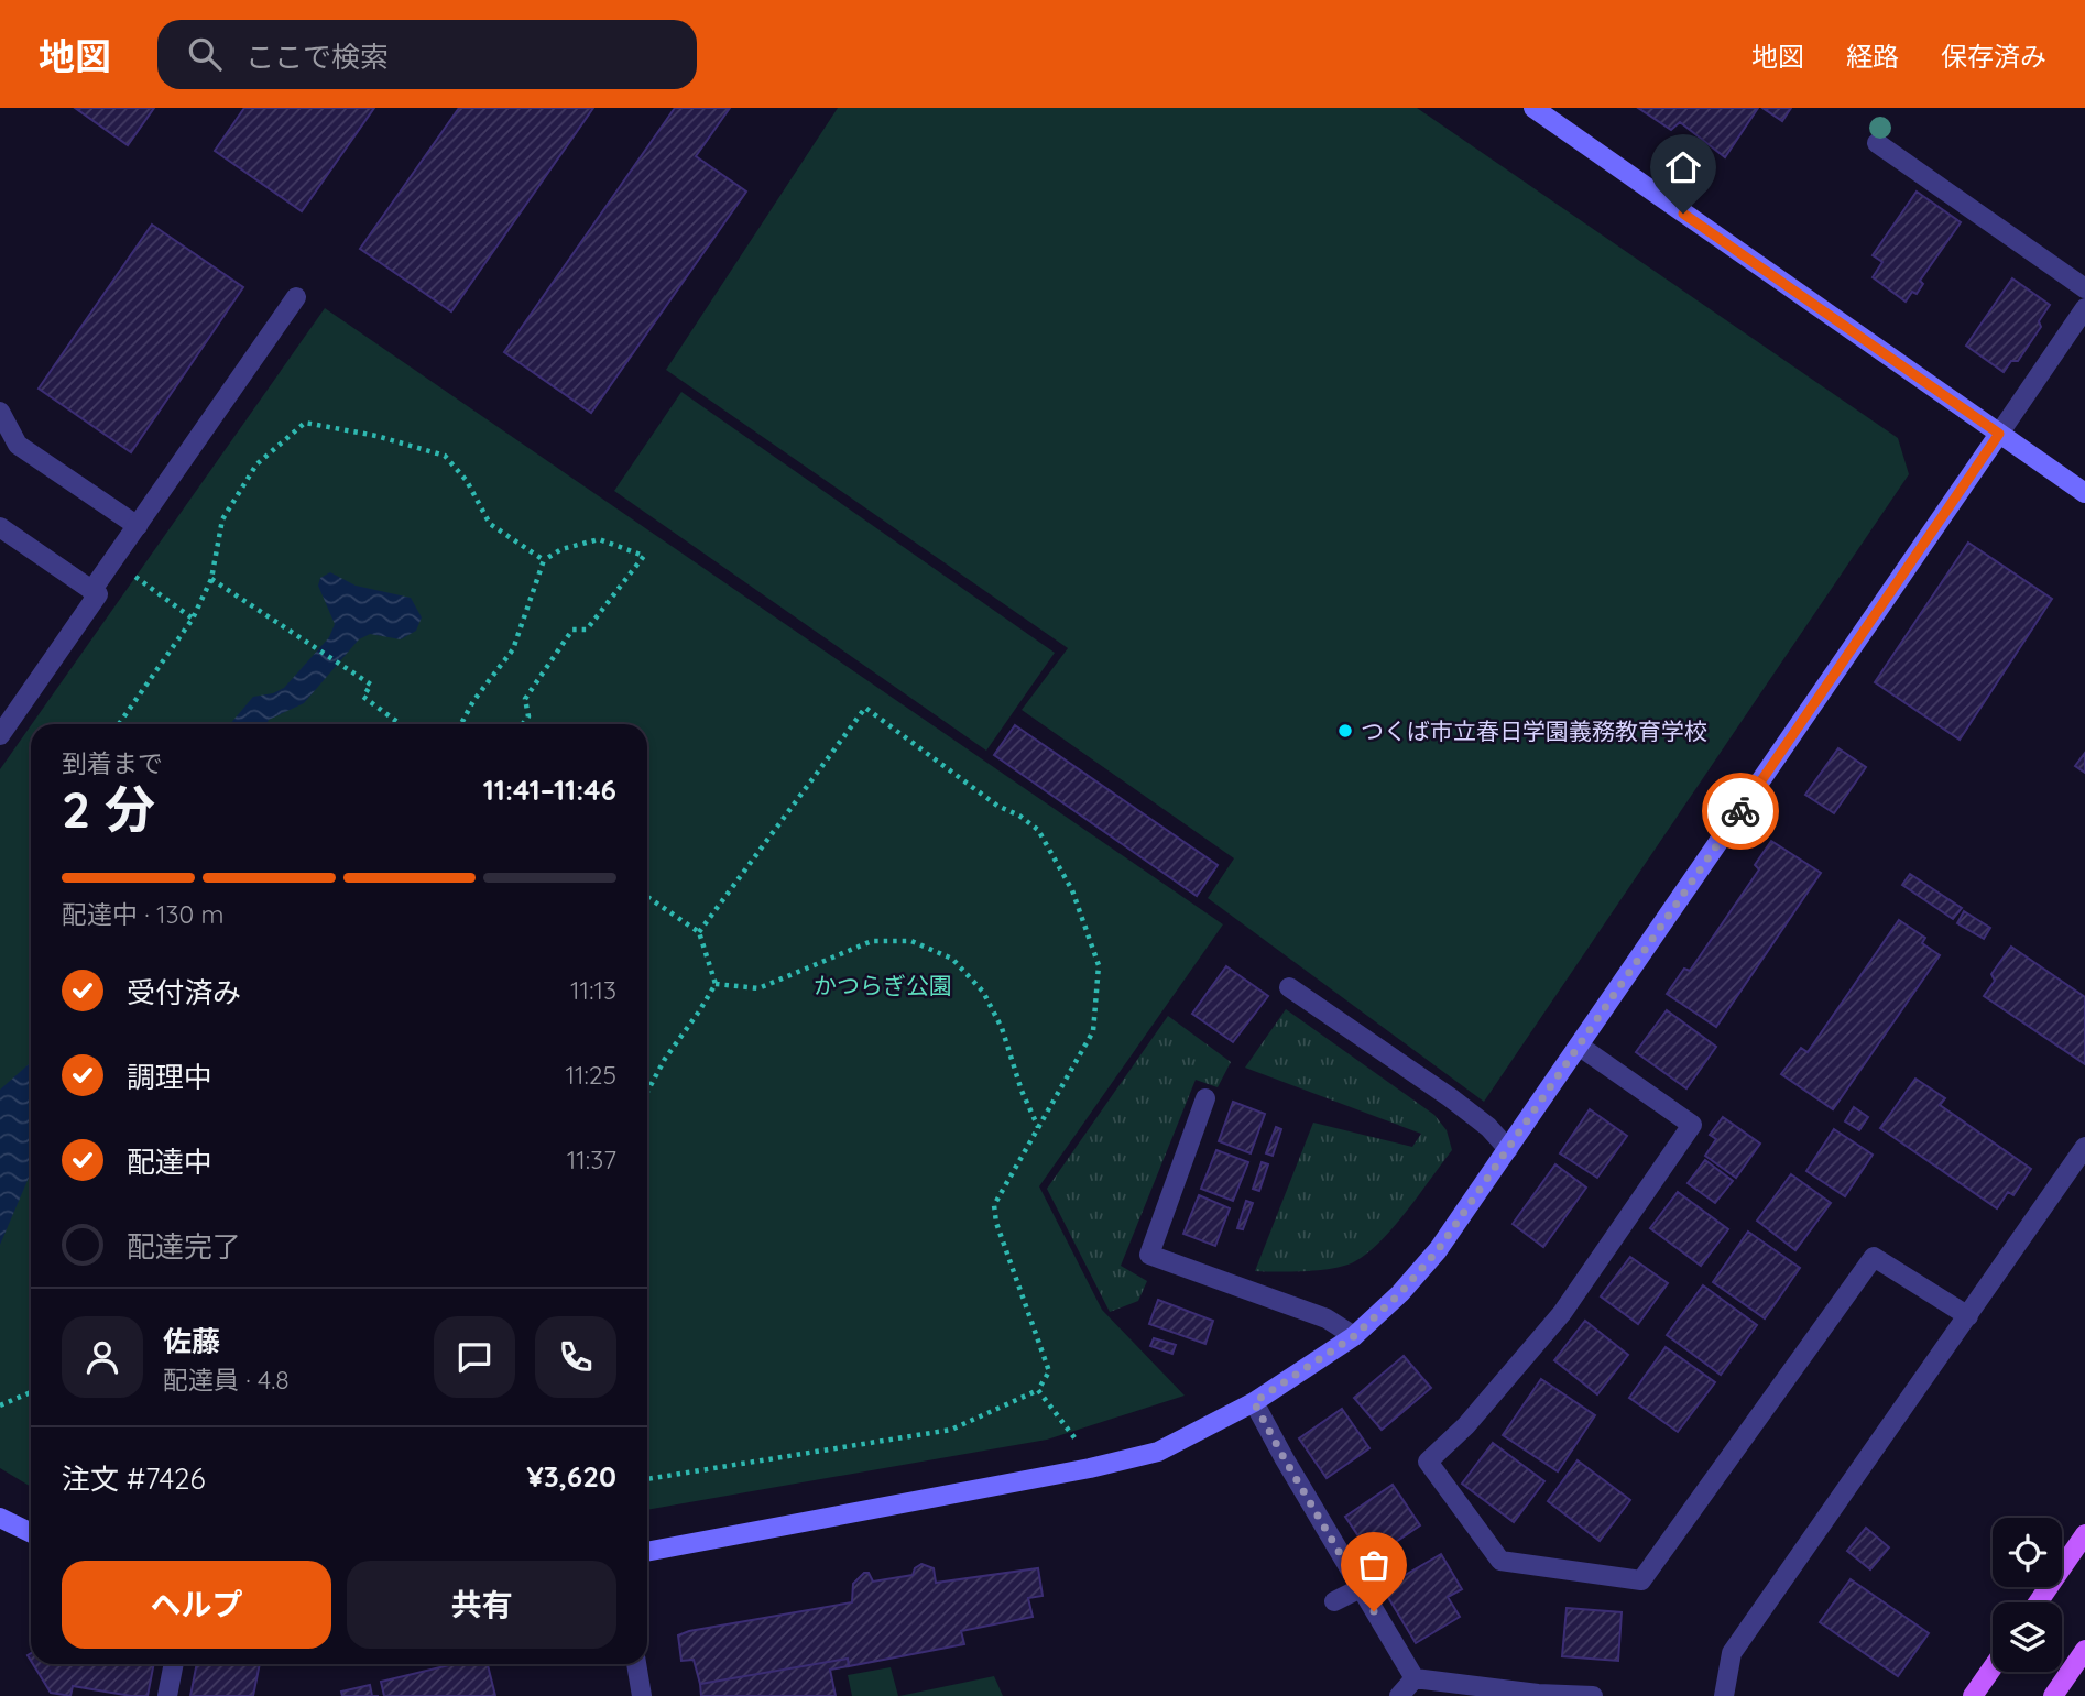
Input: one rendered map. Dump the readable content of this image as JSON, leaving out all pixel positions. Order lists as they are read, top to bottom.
{
  "parks": ["かつらぎ公園"],
  "places": ["つくば市立春日学園義務教育学校"],
  "page": {
    "header": "地図",
    "search": "ここで検索",
    "nav": ["地図", "経路", "保存済み"],
    "heading": ["2 分", "到着まで", "11:41–11:46"],
    "panel": [
      "佐藤",
      "配達員 · 4.8",
      "注文 #7426",
      "¥3,620"
    ],
    "bar": "配達中 · 130 m",
    "list": [
      ["受付済み", "11:13"],
      ["調理中", "11:25"],
      ["配達中", "11:37"],
      "配達完了"
    ],
    "buttons": ["ヘルプ", "共有"]
  }
}
